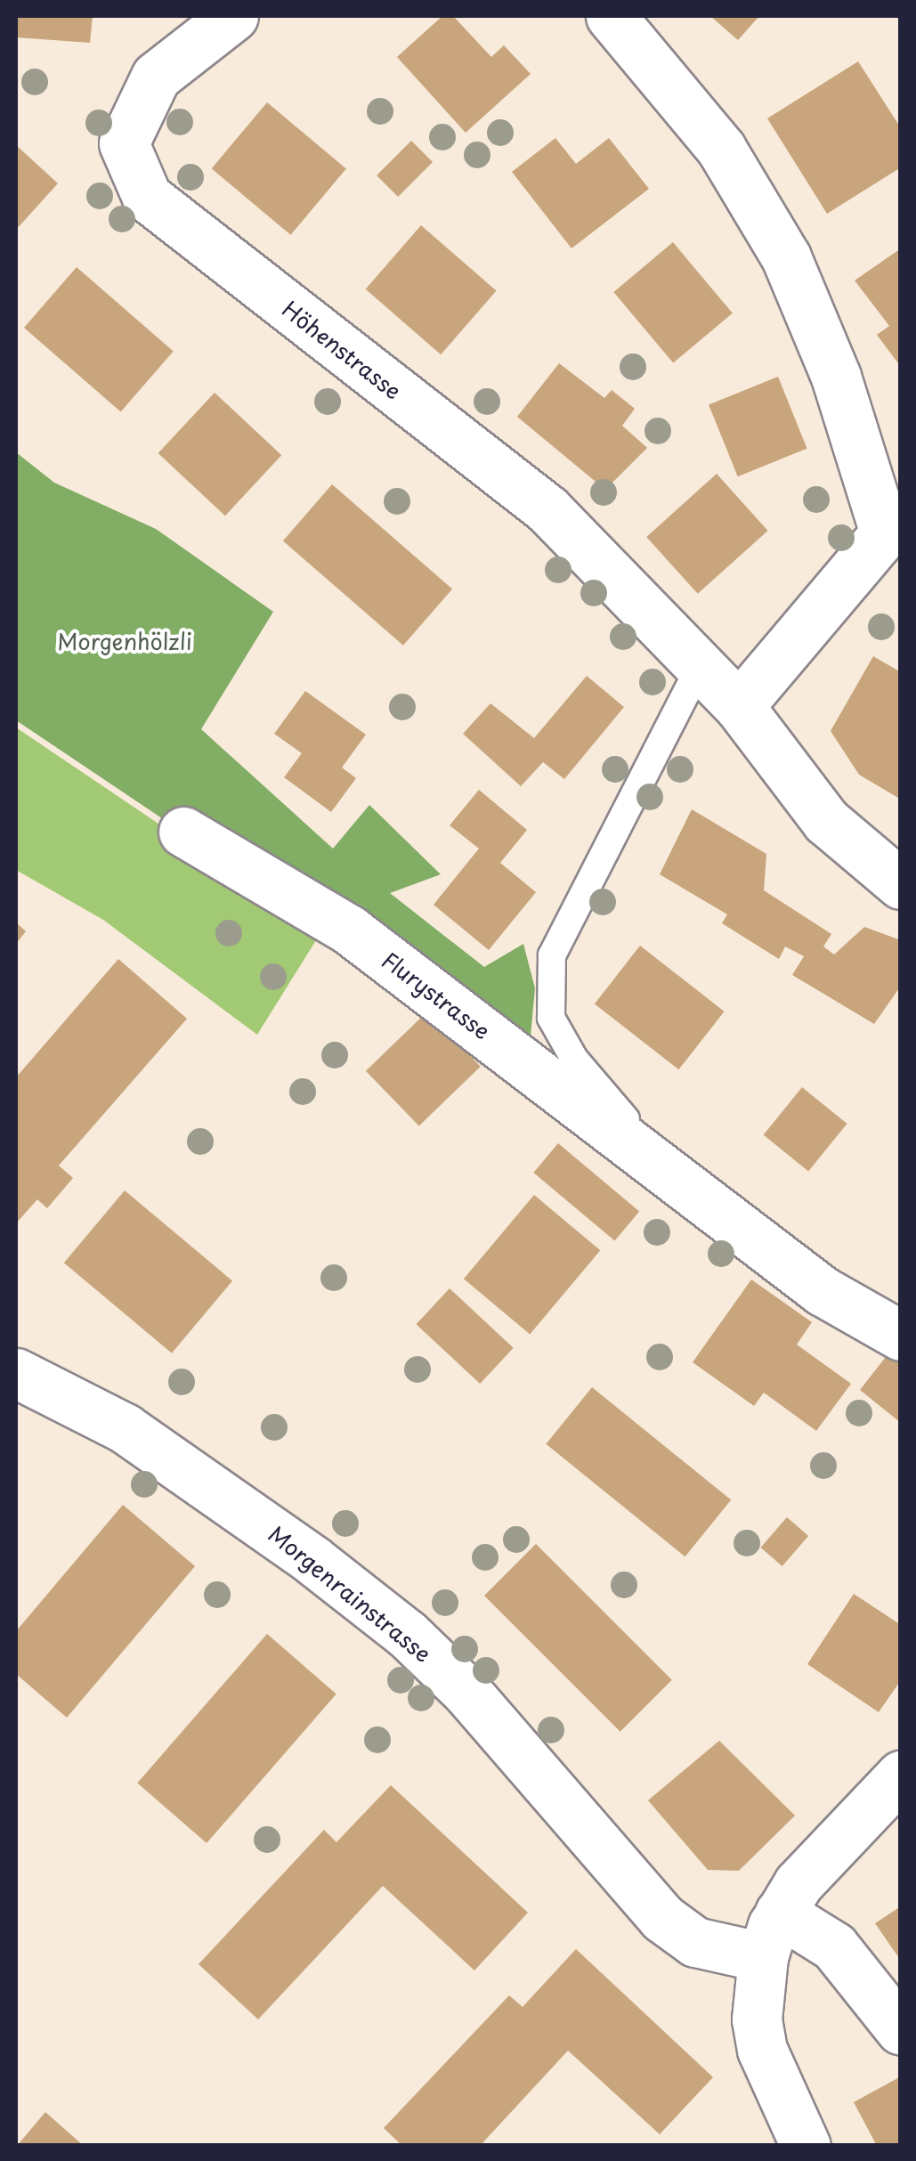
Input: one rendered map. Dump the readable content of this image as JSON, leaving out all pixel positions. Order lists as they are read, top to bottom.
{
  "streets": {
    "street": ["Höhenstrasse", "Flurystrasse", "Morgenrainstrasse"]
  },
  "crossings": [
    ["Höhenstrasse", "Flurystrasse"]
  ],
  "parks": ["Morgenhölzli"]
}
